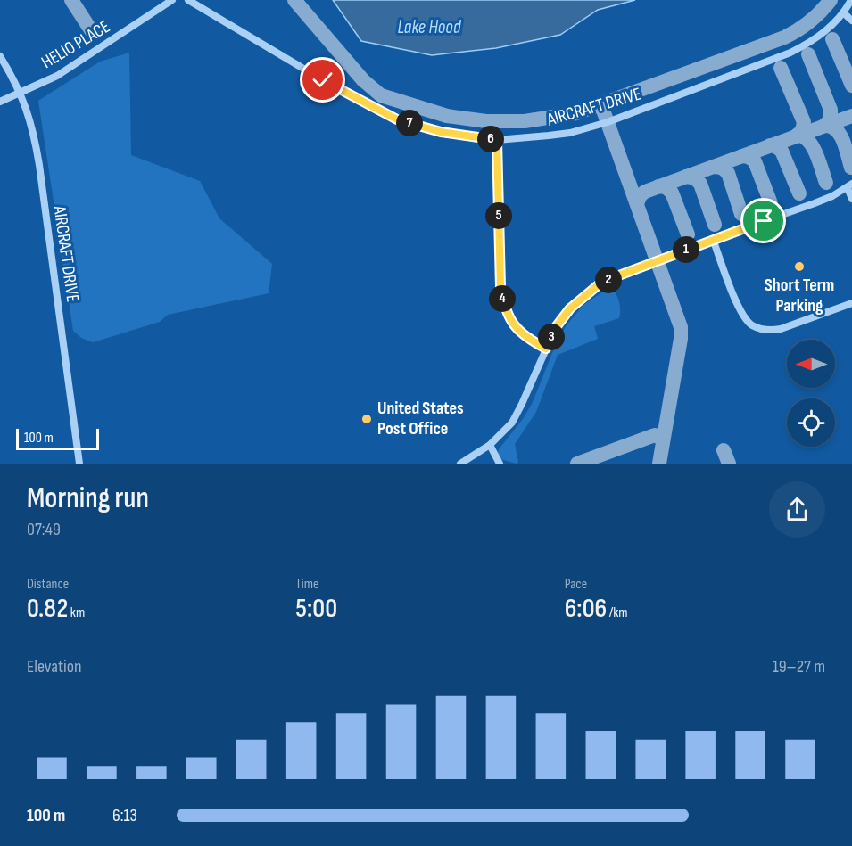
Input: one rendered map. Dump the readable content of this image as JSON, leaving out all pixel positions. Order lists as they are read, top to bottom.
{
  "streets": {
    "street": ["HELIO PLACE", "AIRCRAFT DRIVE"]
  },
  "crossings": [
    ["HELIO PLACE", "AIRCRAFT DRIVE"]
  ],
  "water": ["Lake Hood"],
  "places": ["Short Term Parking", "United States Post Office"],
  "scale_bar": "100 m",
  "north": "left",
  "page": {
    "pins": [
      "7",
      "6",
      "5",
      "1",
      "2",
      "4",
      "3"
    ],
    "scale": "100 m",
    "heading": ["Morning run", "07:49"],
    "stats": [
      ["Distance", "0.82 km"],
      ["Time", "5:00"],
      ["Pace", "6:06 /km"]
    ],
    "chart": ["Elevation", "19–27 m"],
    "list": [
      {
        "name": "100 m",
        "note": "6:13"
      }
    ]
  }
}
